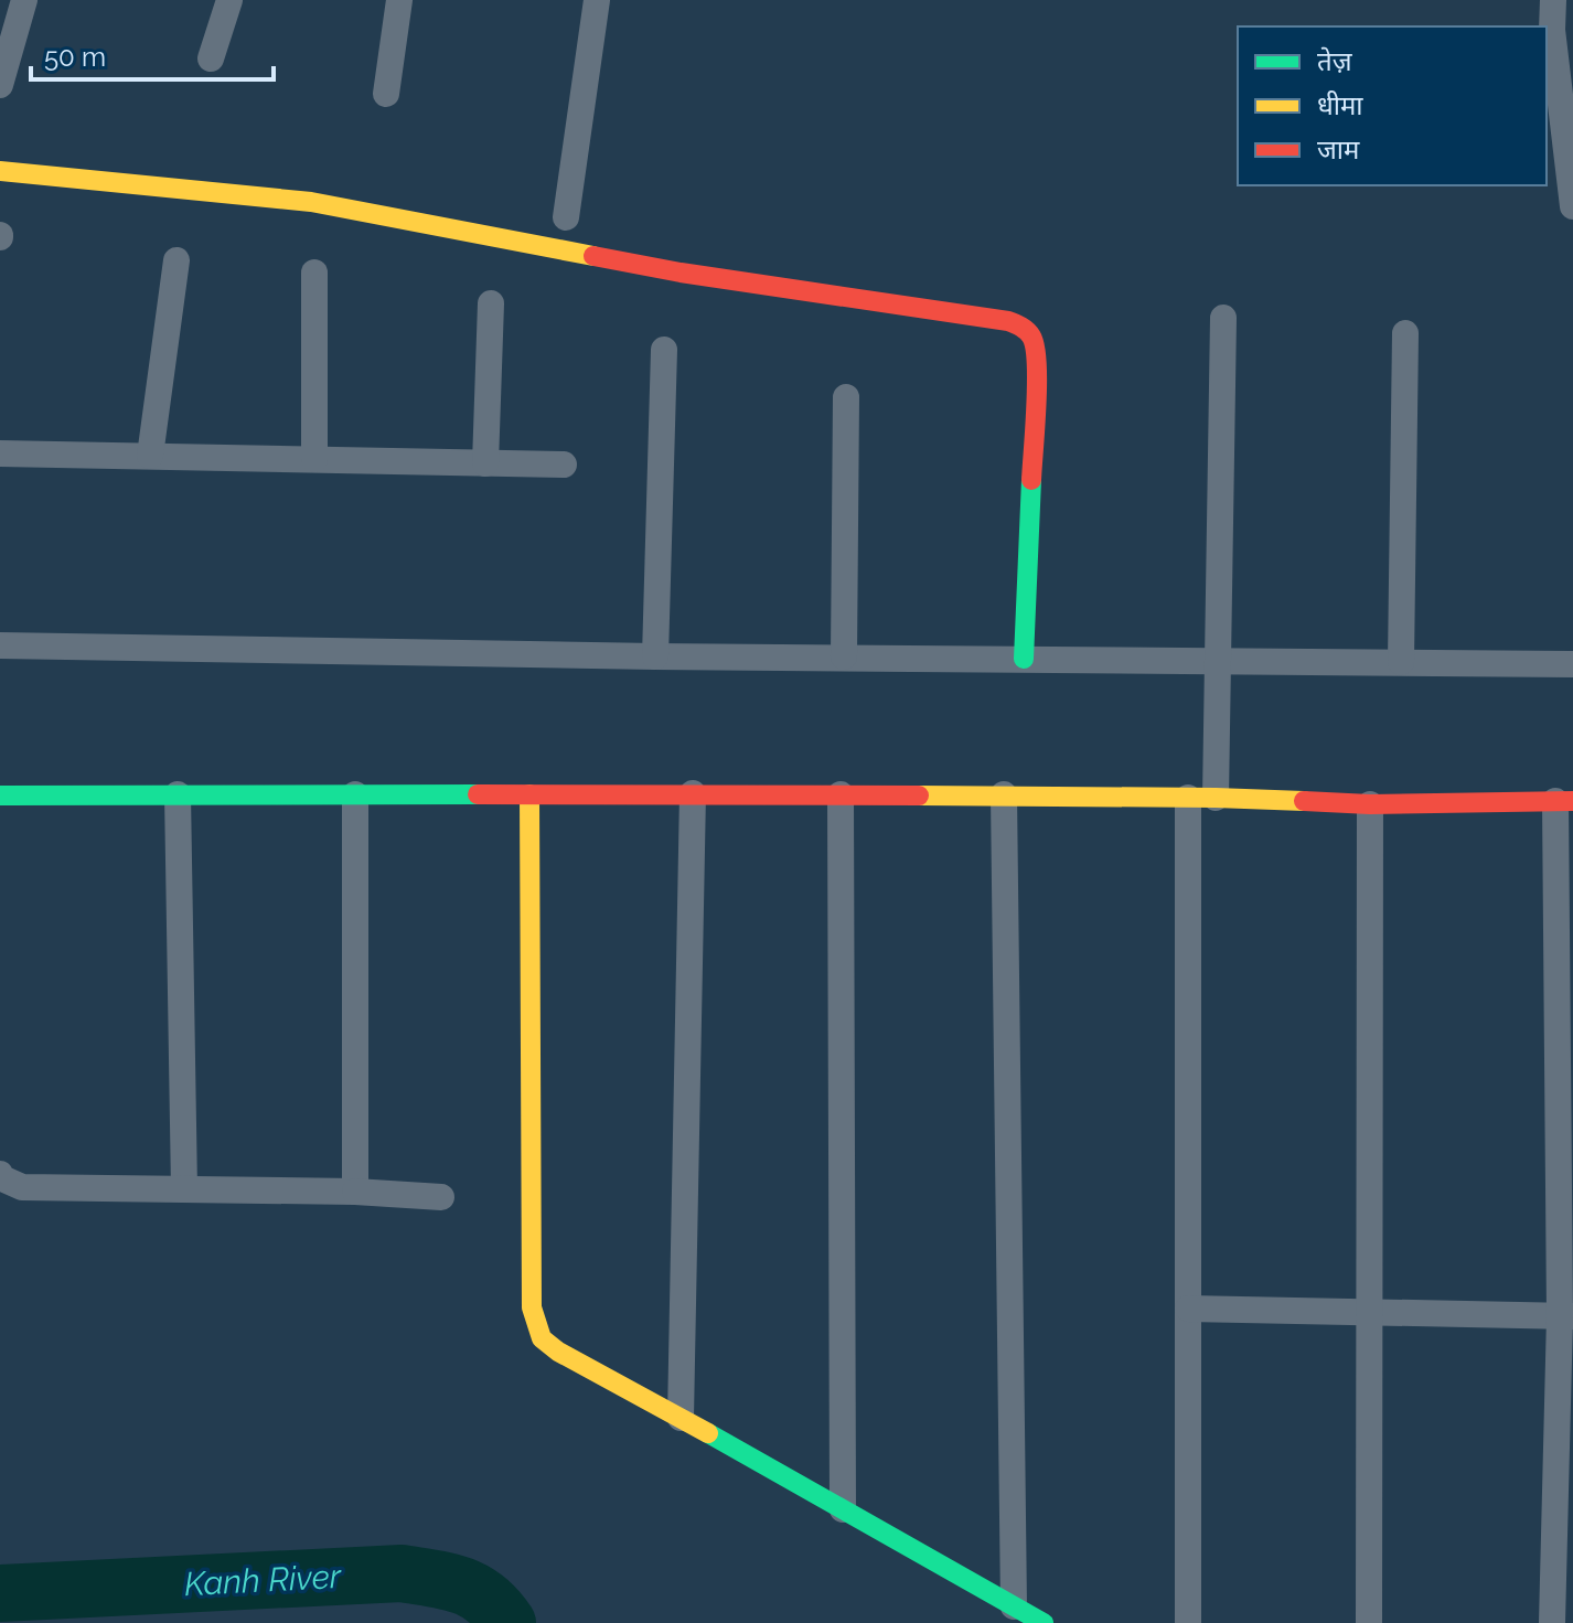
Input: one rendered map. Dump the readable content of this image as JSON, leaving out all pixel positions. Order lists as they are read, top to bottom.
{
  "water": ["Kanh River"],
  "legend": ["तेज़", "धीमा", "जाम"],
  "scale_bar": "50 m"
}
